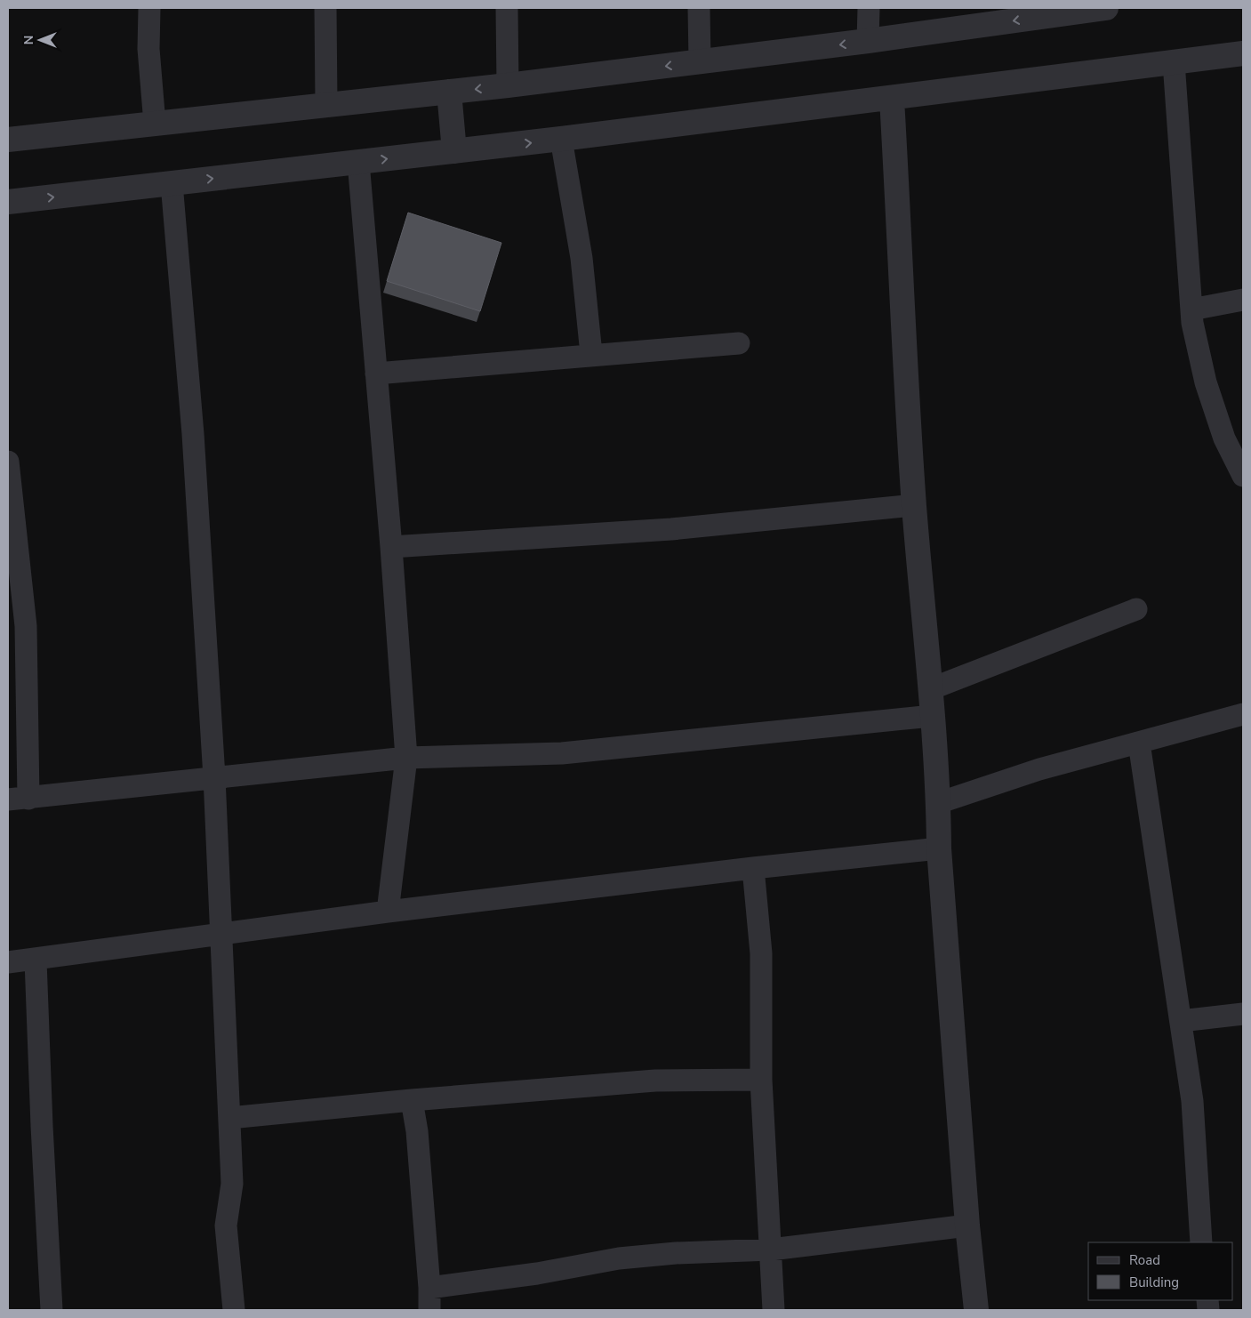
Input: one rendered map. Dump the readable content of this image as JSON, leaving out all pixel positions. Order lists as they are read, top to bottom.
{
  "legend": ["Road", "Building"],
  "north": "left"
}
